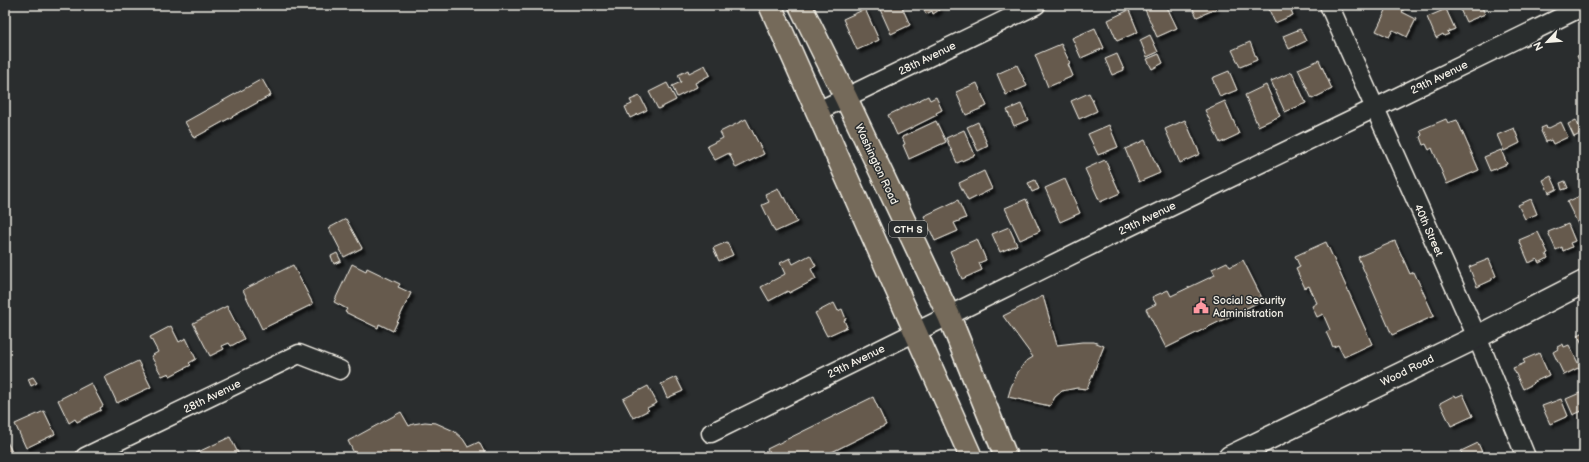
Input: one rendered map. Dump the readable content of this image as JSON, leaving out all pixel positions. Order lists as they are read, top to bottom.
{
  "streets": {
    "main road": ["Washington Road", "CTH S"],
    "street": [
      "28th Avenue",
      "29th Avenue",
      "40th Street",
      "Wood Road"
    ]
  },
  "crossings": [
    ["28th Avenue", "Washington Road"],
    ["28th Avenue", "CTH S"],
    ["29th Avenue", "Washington Road"],
    ["29th Avenue", "CTH S"],
    ["29th Avenue", "40th Street"],
    ["40th Street", "Wood Road"]
  ],
  "places": {
    "public building": ["Social Security Administration"]
  },
  "north": "bottom left"
}
